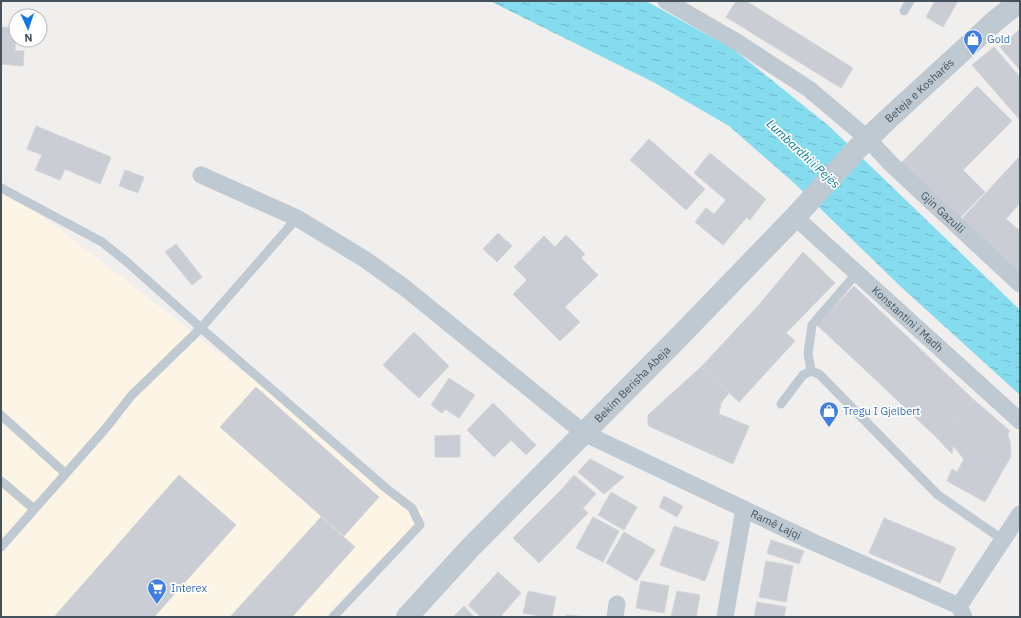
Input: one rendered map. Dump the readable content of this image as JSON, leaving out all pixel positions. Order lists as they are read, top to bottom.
{
  "streets": {
    "street": [
      "Beteja e Kosharës",
      "Gjin Gazulli",
      "Konstantini i Madh",
      "Bekim Berisha Abeja",
      "Ramē Lajqi"
    ]
  },
  "crossings": [
    ["Beteja e Kosharës", "Gjin Gazulli"],
    ["Beteja e Kosharës", "Bekim Berisha Abeja"],
    ["Gjin Gazulli", "Bekim Berisha Abeja"],
    ["Konstantini i Madh", "Bekim Berisha Abeja"],
    ["Bekim Berisha Abeja", "Ramē Lajqi"]
  ],
  "water": ["Lumbardhi i Pejës"],
  "places": {
    "shop": ["Gold", "Tregu I Gjelbert"],
    "supermarket": ["Interex"]
  },
  "north": "bottom"
}
